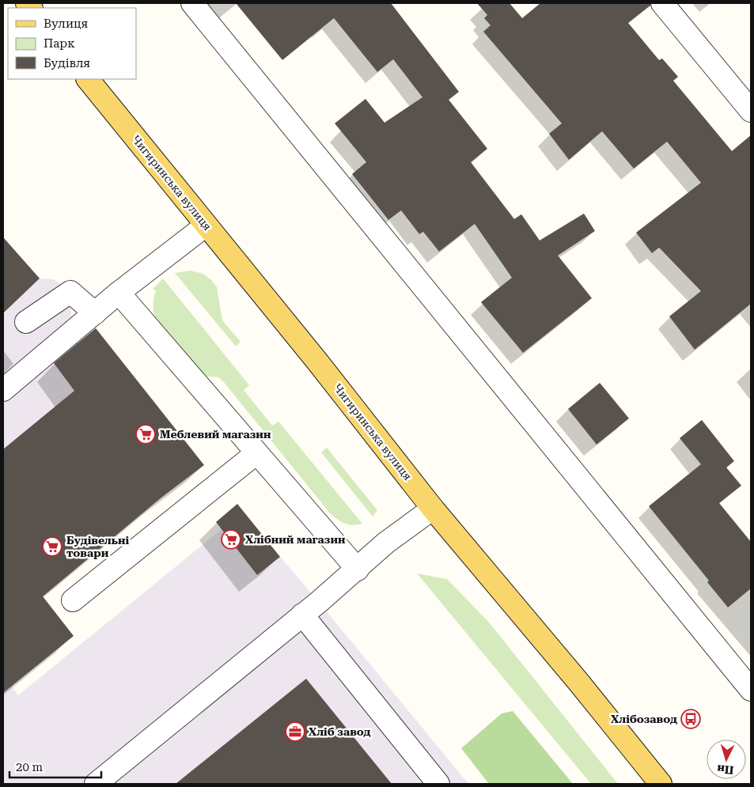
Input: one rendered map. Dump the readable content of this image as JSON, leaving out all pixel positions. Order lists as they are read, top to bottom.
{
  "streets": {
    "main road": ["Чигиринська вулиця"]
  },
  "places": {
    "supermarket": ["Меблевий магазин", "Хлібний магазин", "Будівельні товари"],
    "bus stop": ["Хлібозавод"],
    "office": ["Хліб завод"]
  },
  "legend": ["Вулиця", "Парк", "Будівля"],
  "scale_bar": "20 m",
  "north": "bottom"
}
